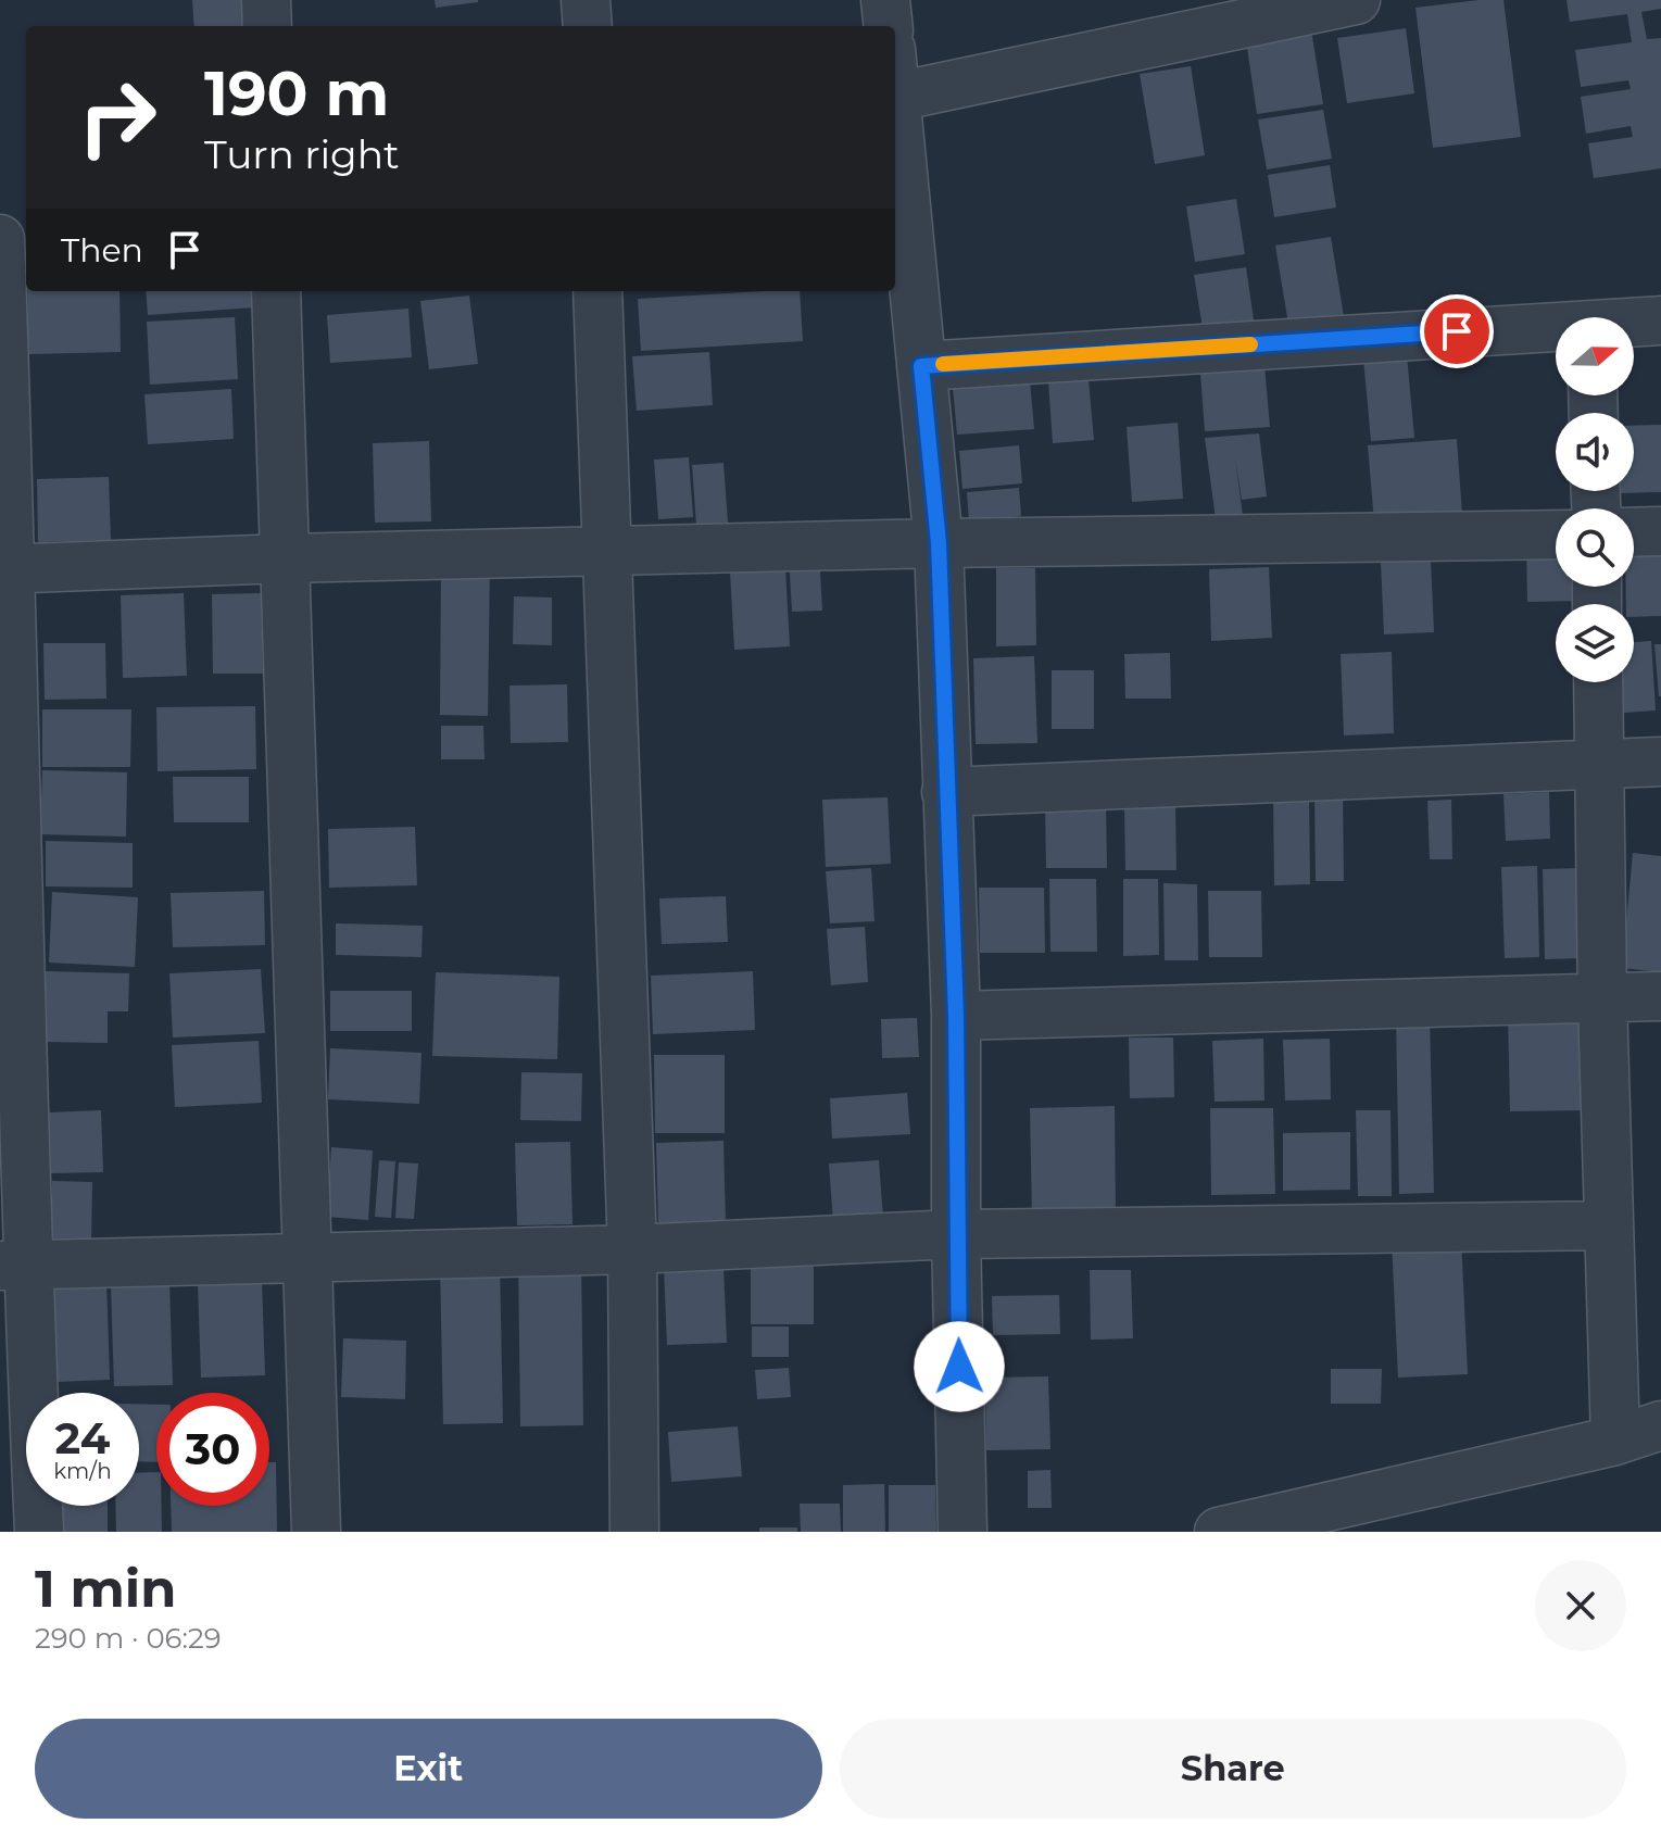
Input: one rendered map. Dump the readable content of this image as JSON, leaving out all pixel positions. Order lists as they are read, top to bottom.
{
  "north": "right",
  "page": {
    "turn": ["190 m", "Turn right"],
    "then": "Then",
    "speed": "24 km/h",
    "limit": "30",
    "heading": ["1 min", "290 m · 06:29"],
    "buttons": ["Exit", "Share"]
  }
}
